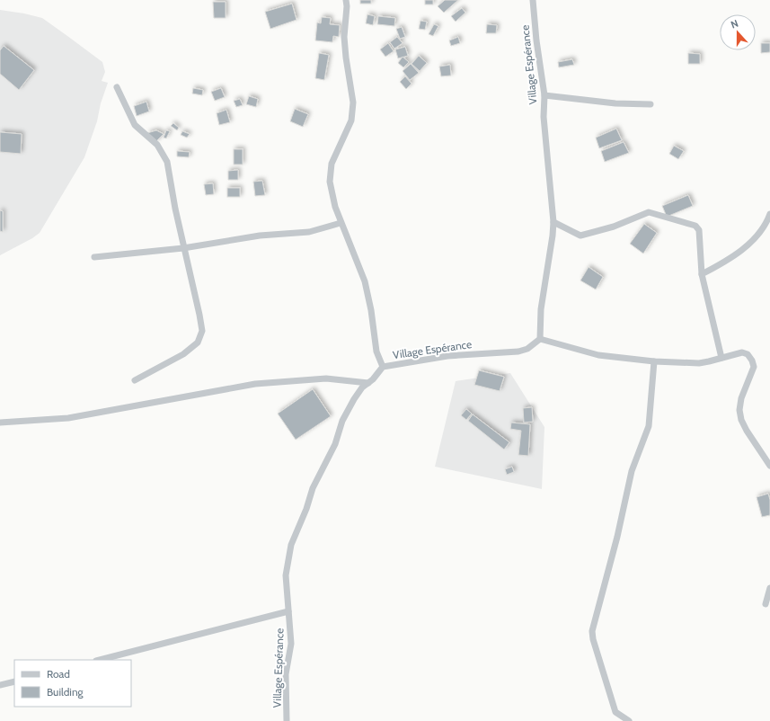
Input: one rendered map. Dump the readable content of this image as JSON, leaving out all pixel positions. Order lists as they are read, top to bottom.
{
  "streets": {
    "street": ["Village Espérance"]
  },
  "legend": ["Road", "Building"],
  "north": "top"
}
